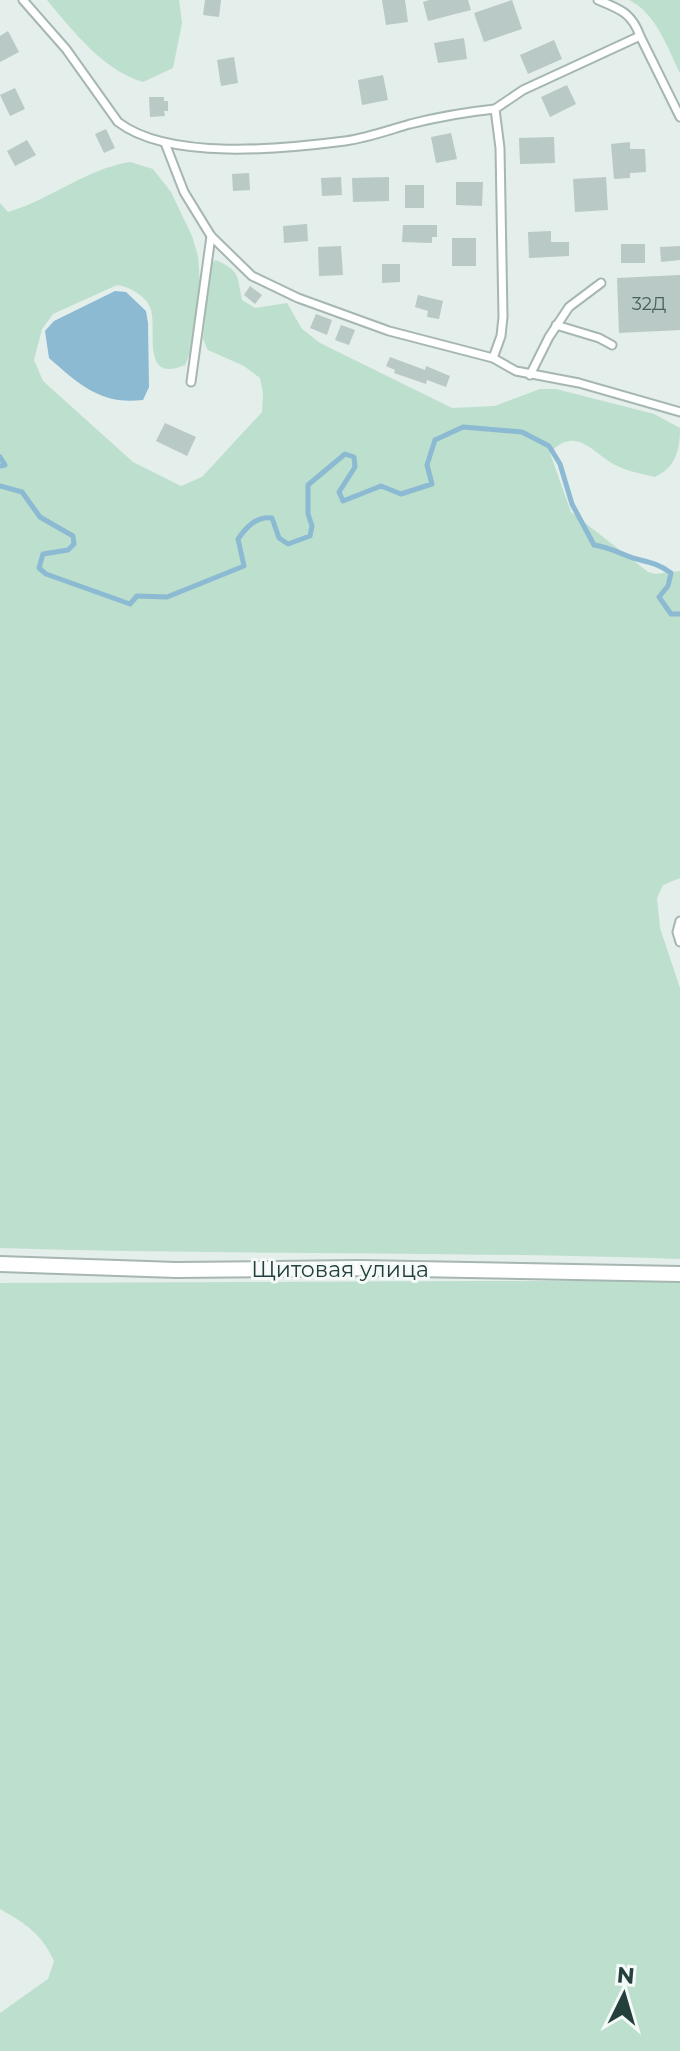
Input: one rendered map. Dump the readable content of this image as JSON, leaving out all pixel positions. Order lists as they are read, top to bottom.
{
  "streets": {
    "street": ["Щитовая улица"]
  },
  "house_numbers": ["32Д"],
  "north": "top"
}
